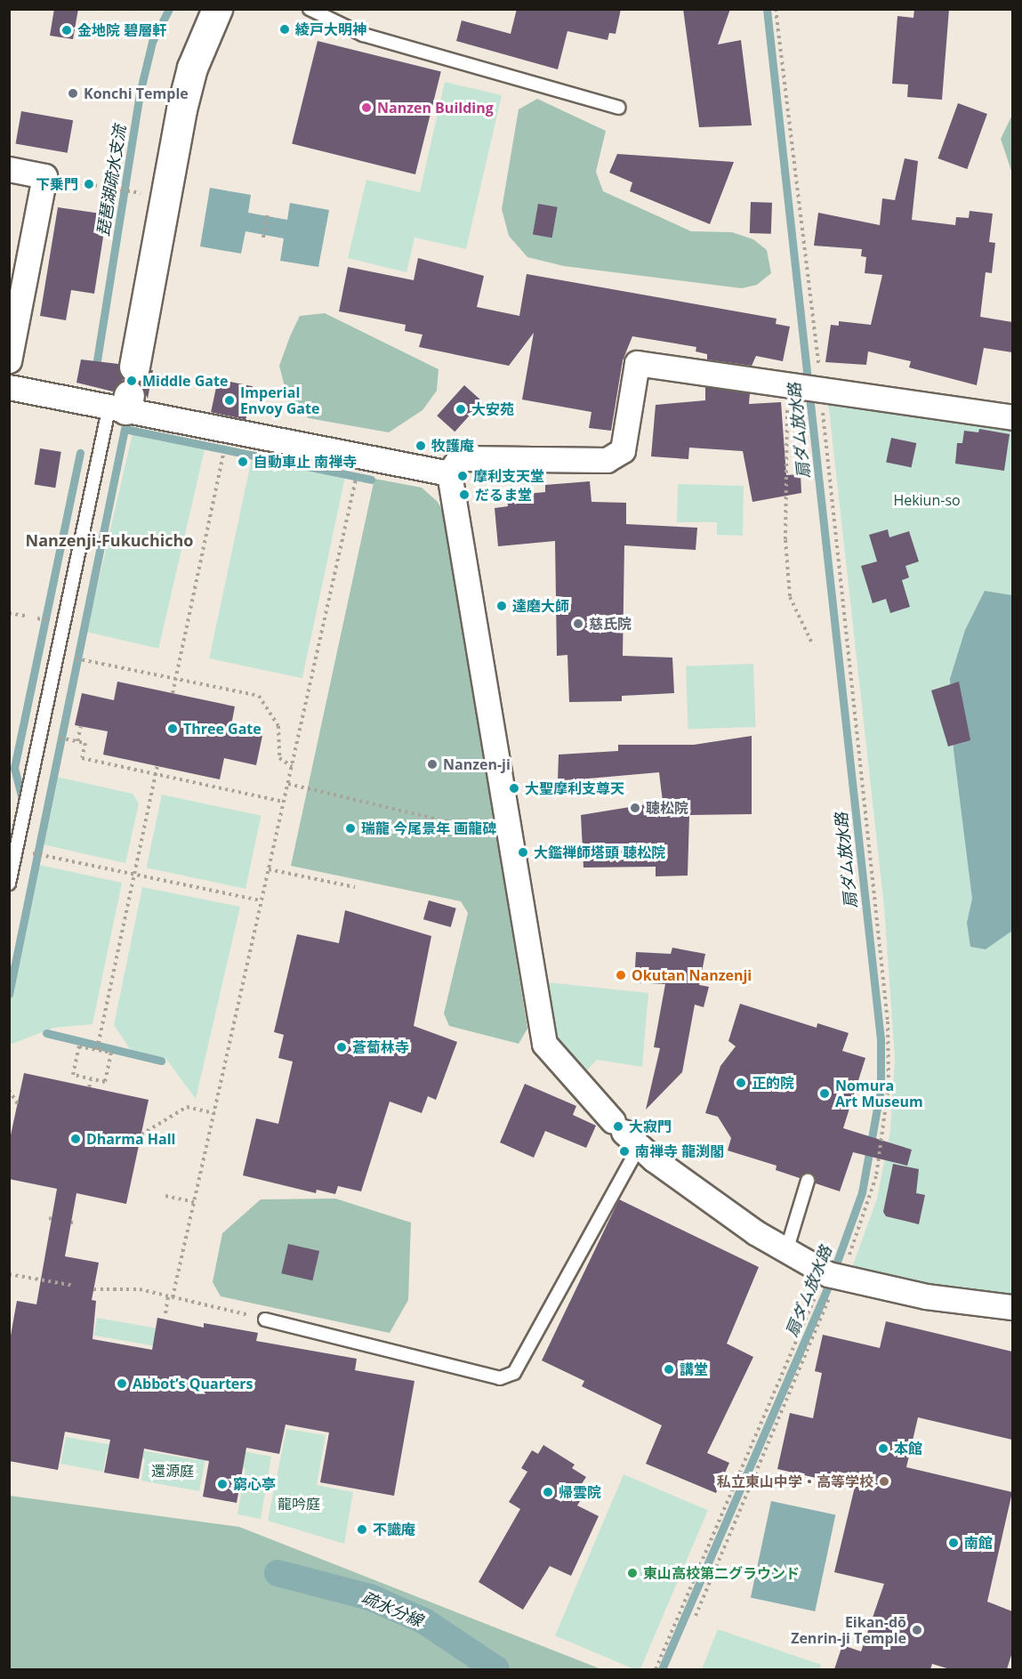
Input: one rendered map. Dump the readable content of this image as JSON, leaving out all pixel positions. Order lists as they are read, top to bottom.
{
  "districts": ["Nanzenji-Fukuchicho"],
  "water": ["琵琶湖疏水支流", "扇ダム放水路", "疏水分線"],
  "parks": ["Hekiun-so", "還源庭", "龍吟庭"],
  "places": [
    "綾戸大明神",
    "金地院 碧層軒",
    "Konchi Temple",
    "Nanzen Building",
    "下乗門",
    "Middle Gate",
    "Imperial Envoy Gate",
    "大安苑",
    "牧護庵",
    "自動車止 南禅寺",
    "摩利支天堂",
    "だるま堂",
    "達磨大師",
    "慈氏院",
    "Three Gate",
    "Nanzen-ji",
    "大聖摩利支尊天",
    "聴松院",
    "瑞龍 今尾景年 画龍碑",
    "大鑑禅師塔頭 聴松院",
    "Okutan Nanzenji",
    "蒼蔔林寺",
    "正的院",
    "Nomura Art Museum",
    "大寂門",
    "Dharma Hall",
    "南禅寺 龍渕閣",
    "講堂",
    "Abbot’s Quarters",
    "本館",
    "私立東山中学・高等学校",
    "窮心亭",
    "帰雲院",
    "不識庵",
    "南館",
    "東山高校第二グラウンド",
    "Eikan-dō Zenrin-ji Temple"
  ]
}
